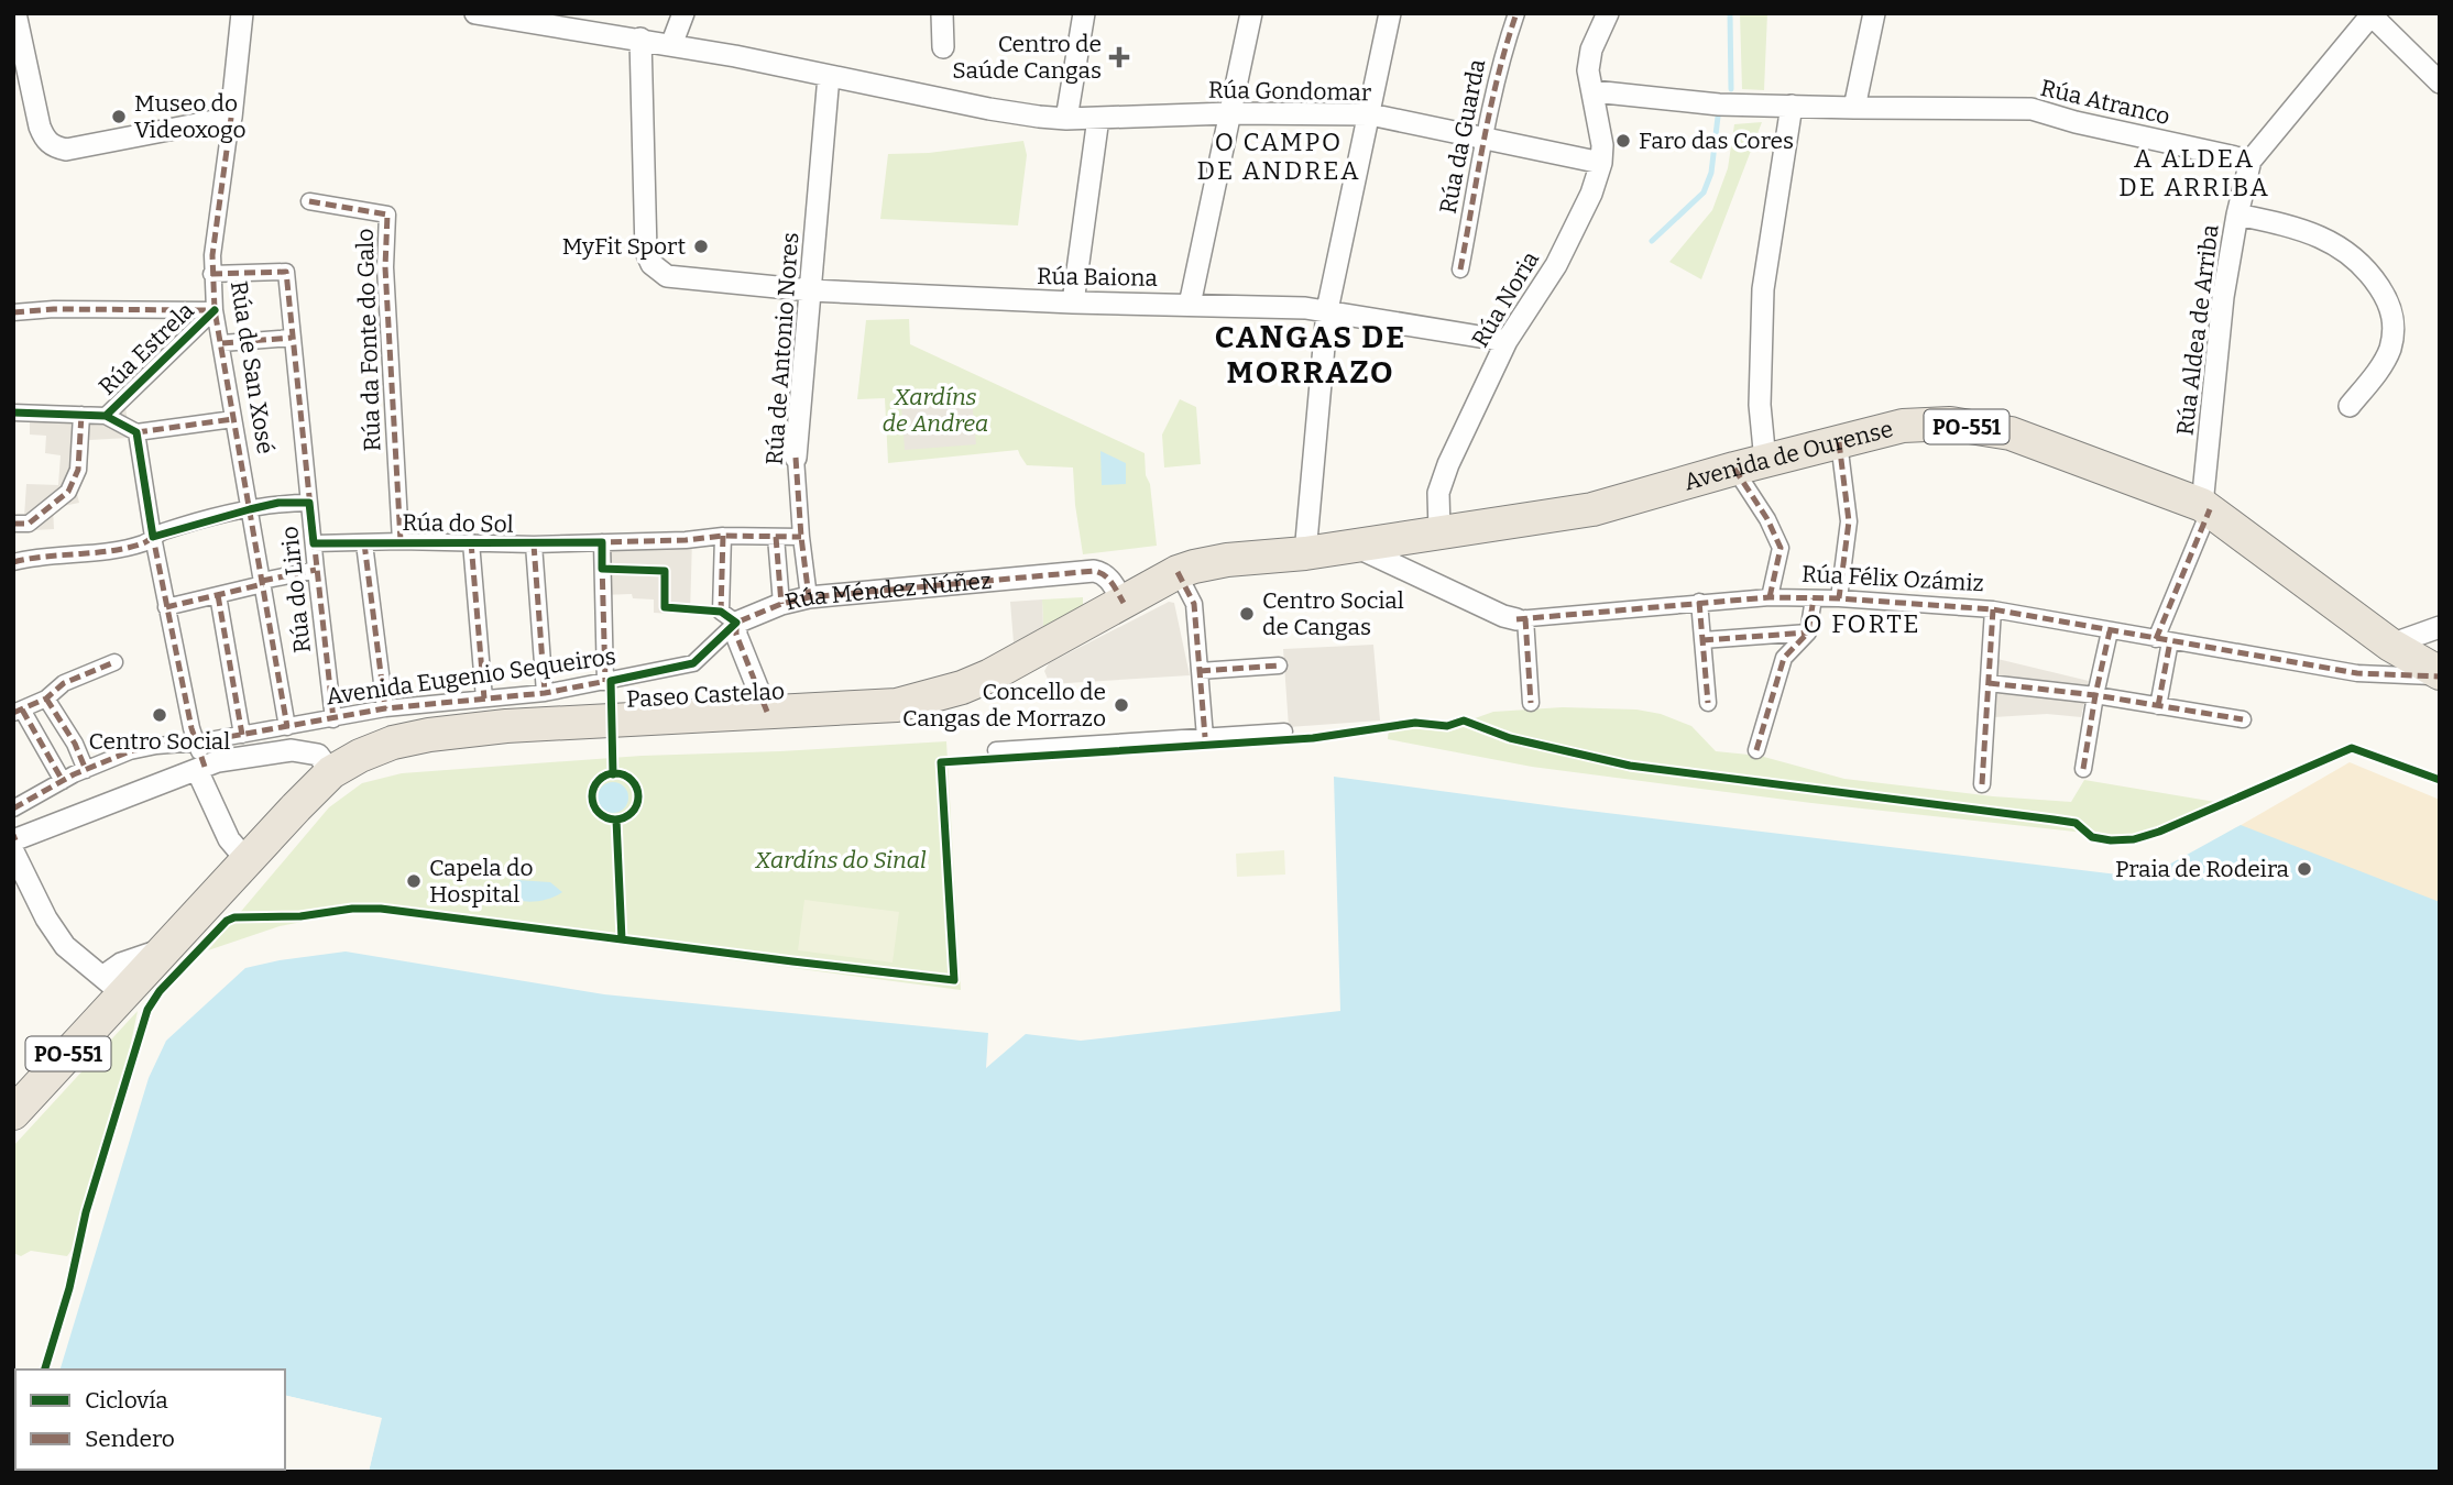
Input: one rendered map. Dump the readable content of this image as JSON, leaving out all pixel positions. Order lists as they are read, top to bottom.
{
  "streets": {
    "main road": ["PO-551", "Avenida de Ourense", "Paseo Castelao"],
    "street": [
      "Rúa Gondomar",
      "Rúa Atranco",
      "Rúa da Guarda",
      "Rúa Baiona",
      "Rúa Noria",
      "Rúa Aldea de Arriba",
      "Rúa da Fonte do Galo",
      "Rúa Estrela",
      "Rúa de Antonio Nores",
      "Rúa de San Xosé",
      "Rúa do Sol",
      "Rúa Félix Ozámiz",
      "Rúa do Lirio",
      "Rúa Méndez Núñez",
      "Avenida Eugenio Sequeiros"
    ]
  },
  "crossings": [
    ["Rúa Gondomar", "Rúa da Guarda"],
    ["Rúa Gondomar", "Rúa Baiona"],
    ["Rúa Gondomar", "Rúa Noria"],
    ["Rúa Gondomar", "Rúa de Antonio Nores"],
    ["Rúa Atranco", "Rúa Noria"],
    ["Rúa Atranco", "Rúa Aldea de Arriba"],
    ["Rúa Baiona", "Rúa Noria"],
    ["Rúa Baiona", "Rúa de Antonio Nores"],
    ["Rúa Noria", "Avenida de Ourense"],
    ["Rúa Aldea de Arriba", "Avenida de Ourense"],
    ["Rúa da Fonte do Galo", "Rúa do Sol"],
    ["Rúa Estrela", "Rúa de San Xosé"],
    ["Rúa de Antonio Nores", "Rúa do Sol"],
    ["Rúa de Antonio Nores", "Rúa Méndez Núñez"],
    ["Rúa de San Xosé", "Rúa do Lirio"],
    ["Rúa de San Xosé", "Avenida Eugenio Sequeiros"],
    ["PO-551", "Avenida de Ourense"],
    ["PO-551", "Paseo Castelao"],
    ["Avenida de Ourense", "Rúa Félix Ozámiz"],
    ["Rúa do Sol", "Rúa do Lirio"],
    ["Rúa do Lirio", "Avenida Eugenio Sequeiros"],
    ["Rúa Méndez Núñez", "Avenida Eugenio Sequeiros"],
    ["Rúa Méndez Núñez", "Paseo Castelao"]
  ],
  "districts": [
    "O CAMPO DE ANDREA",
    "A ALDEA DE ARRIBA",
    "CANGAS DE MORRAZO",
    "O FORTE"
  ],
  "parks": ["Xardíns de Andrea", "Xardíns do Sinal"],
  "places": {
    "health": ["Centro de Saúde Cangas"],
    "other": [
      "Museo do Videoxogo",
      "Faro das Cores",
      "MyFit Sport",
      "Centro Social de Cangas",
      "Concello de Cangas de Morrazo",
      "Centro Social",
      "Praia de Rodeira",
      "Capela do Hospital"
    ]
  },
  "legend": ["Ciclovía", "Sendero"]
}
